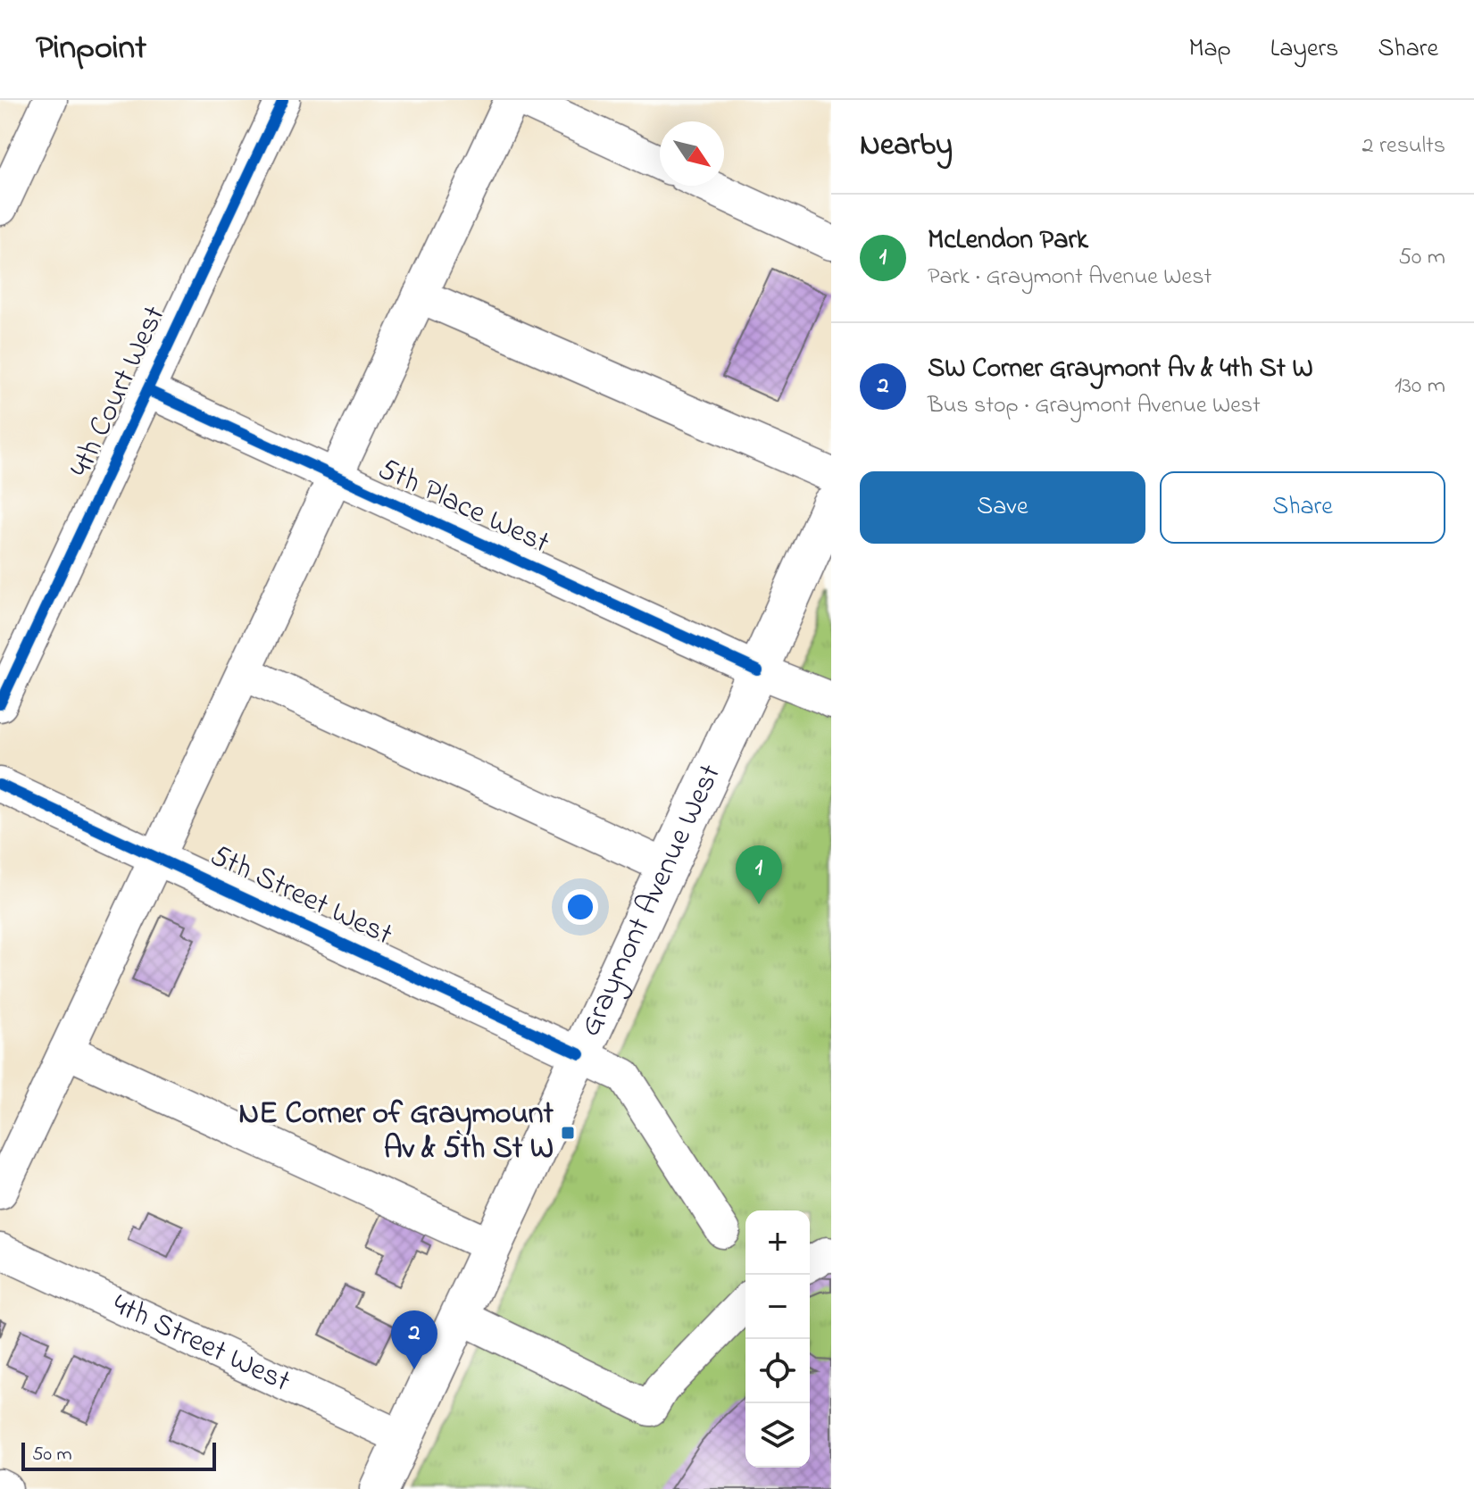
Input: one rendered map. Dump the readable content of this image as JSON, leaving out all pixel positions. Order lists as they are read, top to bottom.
{
  "streets": {
    "main road": ["Graymont Avenue West"],
    "street": [
      "4th Court West",
      "5th Place West",
      "5th Street West",
      "4th Street West"
    ]
  },
  "crossings": [
    ["4th Court West", "5th Place West"],
    ["5th Place West", "Graymont Avenue West"],
    ["5th Street West", "Graymont Avenue West"],
    ["Graymont Avenue West", "4th Street West"]
  ],
  "places": {
    "transit": ["NE Corner of Graymount Av & 5th St W"]
  },
  "scale_bar": "50 m",
  "north": "bottom right",
  "page": {
    "header": "Pinpoint",
    "nav": ["Map", "Layers", "Share"],
    "heading": ["Nearby", "2 results"],
    "list": [
      {
        "mark": "1",
        "name": "McLendon Park",
        "note": "Park · Graymont Avenue West",
        "value": "50 m"
      },
      {
        "mark": "2",
        "name": "SW Corner Graymont Av & 4th St W",
        "note": "Bus stop · Graymont Avenue West",
        "value": "130 m"
      }
    ],
    "buttons": ["Save", "Share"],
    "pins": ["1", "2"],
    "map_buttons": ["+", "−"],
    "scale": "50 m"
  }
}
